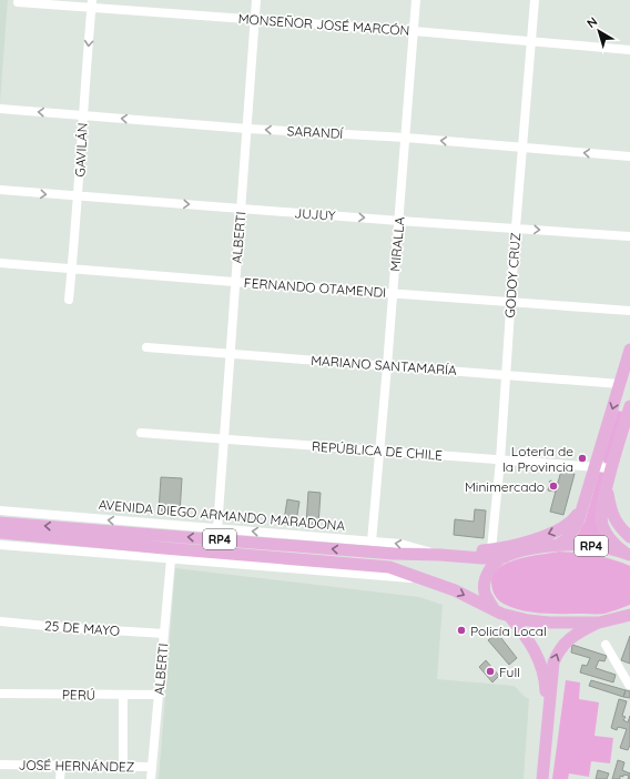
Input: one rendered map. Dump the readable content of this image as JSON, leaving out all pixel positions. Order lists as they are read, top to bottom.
{
  "streets": {
    "main road": ["AVENIDA DIEGO ARMANDO MARADONA", "RP4"],
    "street": [
      "MONSEÑOR JOSÉ MARCÓN",
      "SARANDÍ",
      "GAVILÁN",
      "JUJUY",
      "ALBERTI",
      "MIRALLA",
      "GODOY CRUZ",
      "FERNANDO OTAMENDI",
      "MARIANO SANTAMARÍA",
      "REPÚBLICA DE CHILE",
      "25 DE MAYO",
      "PERÚ",
      "JOSÉ HERNÁNDEZ"
    ]
  },
  "crossings": [
    ["MONSEÑOR JOSÉ MARCÓN", "GAVILÁN"],
    ["MONSEÑOR JOSÉ MARCÓN", "ALBERTI"],
    ["MONSEÑOR JOSÉ MARCÓN", "MIRALLA"],
    ["MONSEÑOR JOSÉ MARCÓN", "GODOY CRUZ"],
    ["SARANDÍ", "GAVILÁN"],
    ["SARANDÍ", "ALBERTI"],
    ["SARANDÍ", "MIRALLA"],
    ["SARANDÍ", "GODOY CRUZ"],
    ["GAVILÁN", "JUJUY"],
    ["GAVILÁN", "FERNANDO OTAMENDI"],
    ["JUJUY", "ALBERTI"],
    ["JUJUY", "MIRALLA"],
    ["JUJUY", "GODOY CRUZ"],
    ["ALBERTI", "FERNANDO OTAMENDI"],
    ["ALBERTI", "MARIANO SANTAMARÍA"],
    ["ALBERTI", "REPÚBLICA DE CHILE"],
    ["ALBERTI", "AVENIDA DIEGO ARMANDO MARADONA"],
    ["ALBERTI", "25 DE MAYO"],
    ["ALBERTI", "PERÚ"],
    ["ALBERTI", "JOSÉ HERNÁNDEZ"],
    ["MIRALLA", "FERNANDO OTAMENDI"],
    ["MIRALLA", "MARIANO SANTAMARÍA"],
    ["MIRALLA", "REPÚBLICA DE CHILE"],
    ["MIRALLA", "AVENIDA DIEGO ARMANDO MARADONA"],
    ["GODOY CRUZ", "FERNANDO OTAMENDI"],
    ["GODOY CRUZ", "MARIANO SANTAMARÍA"],
    ["GODOY CRUZ", "REPÚBLICA DE CHILE"],
    ["AVENIDA DIEGO ARMANDO MARADONA", "RP4"]
  ],
  "one_way": ["SARANDÍ", "GAVILÁN", "JUJUY"],
  "places": [
    "Lotería de la Provincia",
    "Minimercado",
    "Policía Local",
    "Full"
  ],
  "north": "top left"
}
